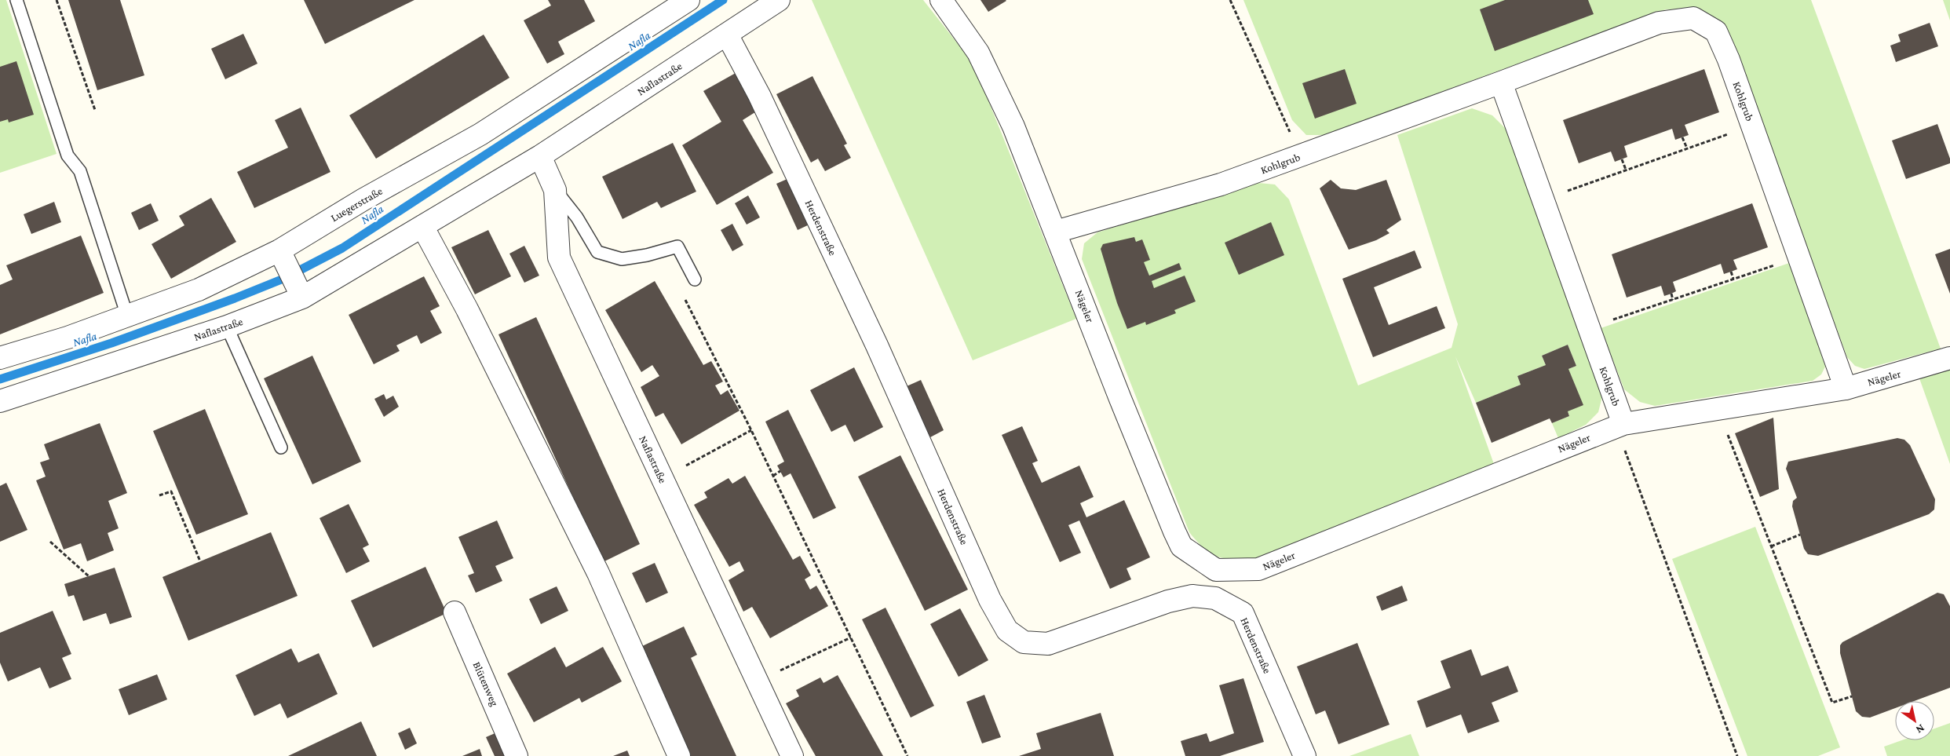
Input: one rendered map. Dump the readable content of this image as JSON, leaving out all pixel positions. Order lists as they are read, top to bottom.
{
  "streets": {
    "street": [
      "Naflastraße",
      "Kohlgrub",
      "Luegerstraße",
      "Herdenstraße",
      "Nägeler",
      "Blütenweg"
    ]
  },
  "crossings": [
    ["Naflastraße", "Herdenstraße"],
    ["Kohlgrub", "Nägeler"]
  ],
  "water": ["Nafla"],
  "north": "bottom right"
}
